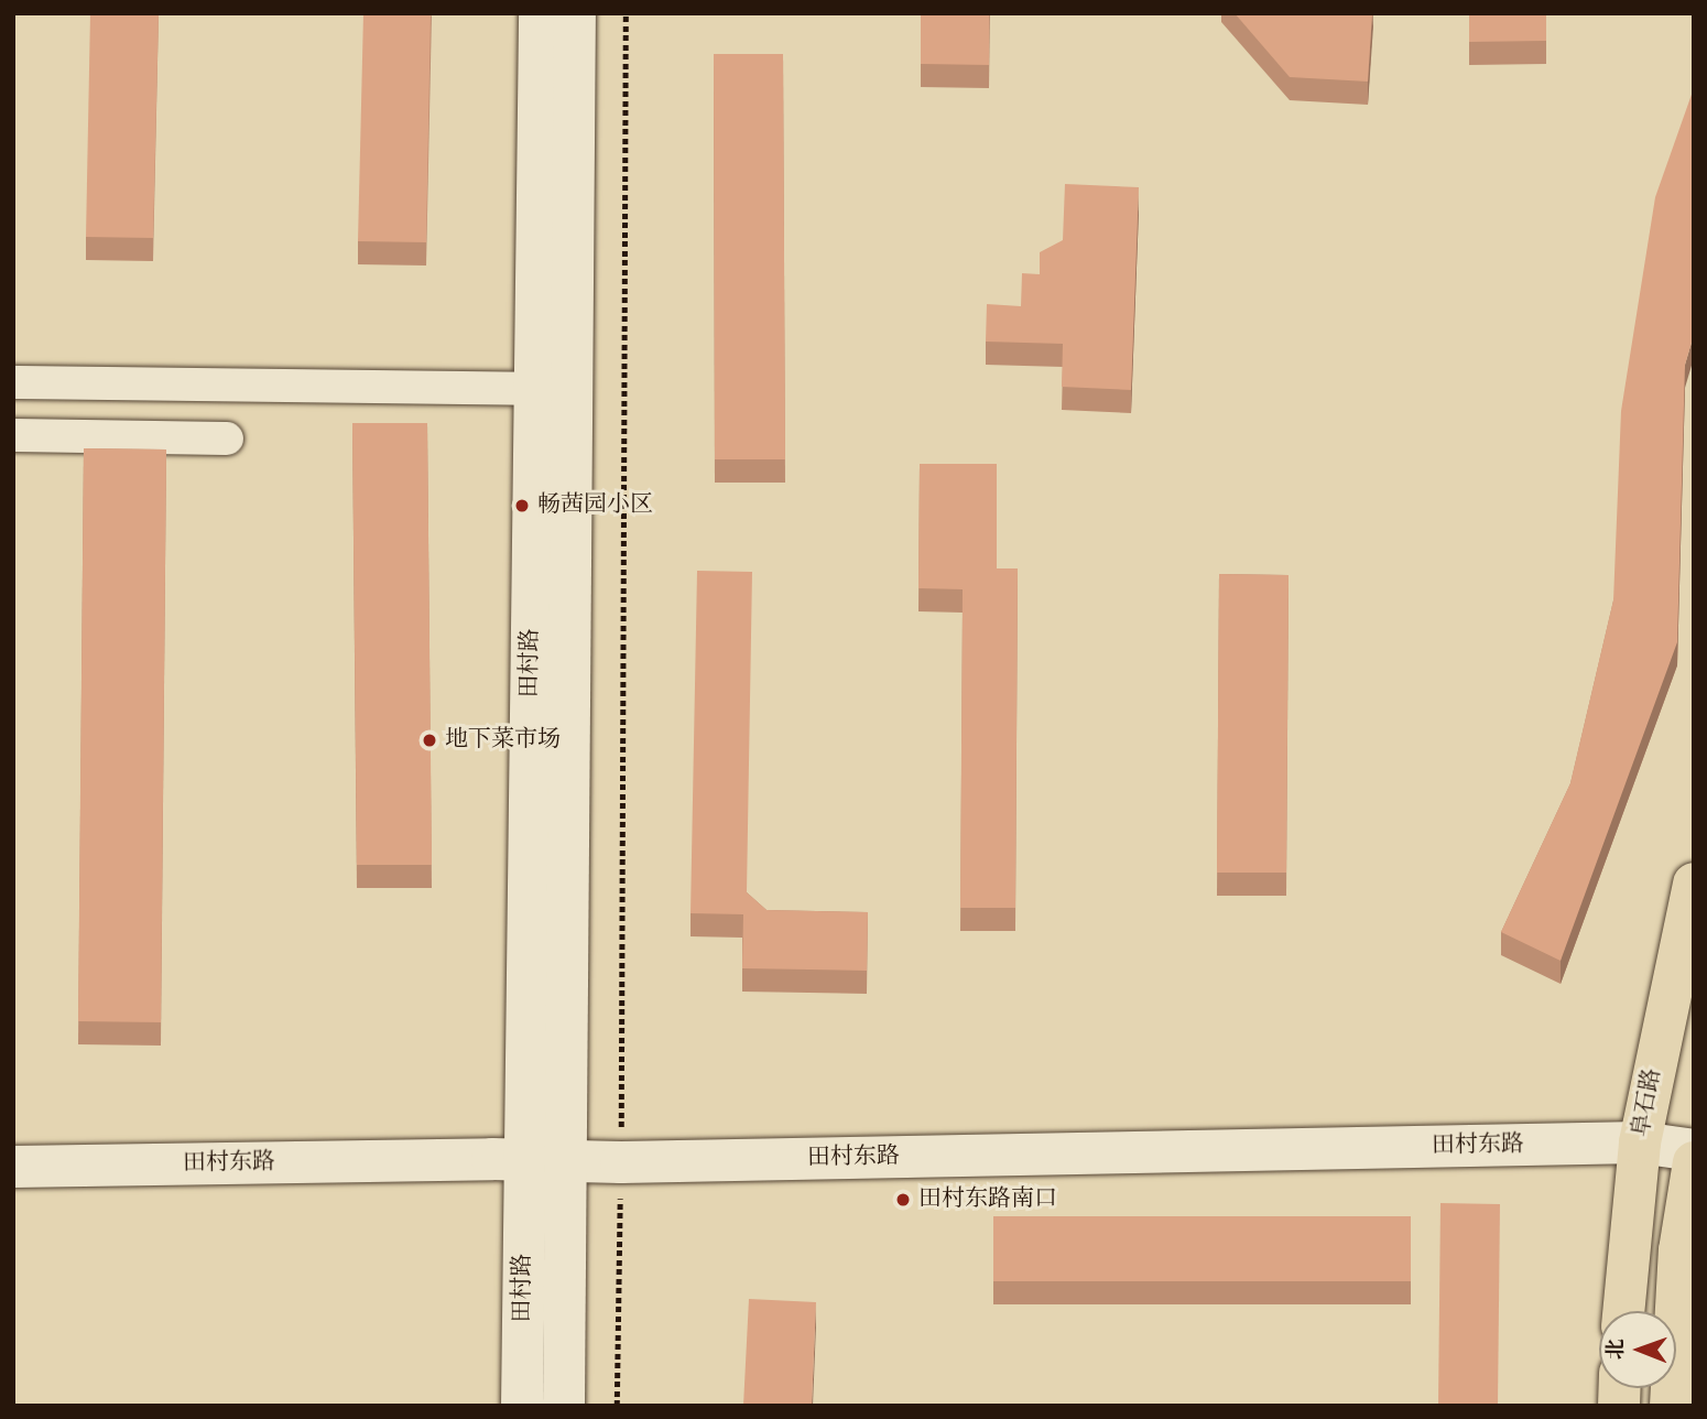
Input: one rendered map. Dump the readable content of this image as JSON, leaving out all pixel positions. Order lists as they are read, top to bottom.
{
  "streets": {
    "main road": ["田村路", "阜石路", "田村东路"]
  },
  "crossings": [
    ["田村路", "田村东路"],
    ["阜石路", "田村东路"]
  ],
  "places": ["畅茜园小区", "地下菜市场", "田村东路南口"],
  "north": "left"
}
